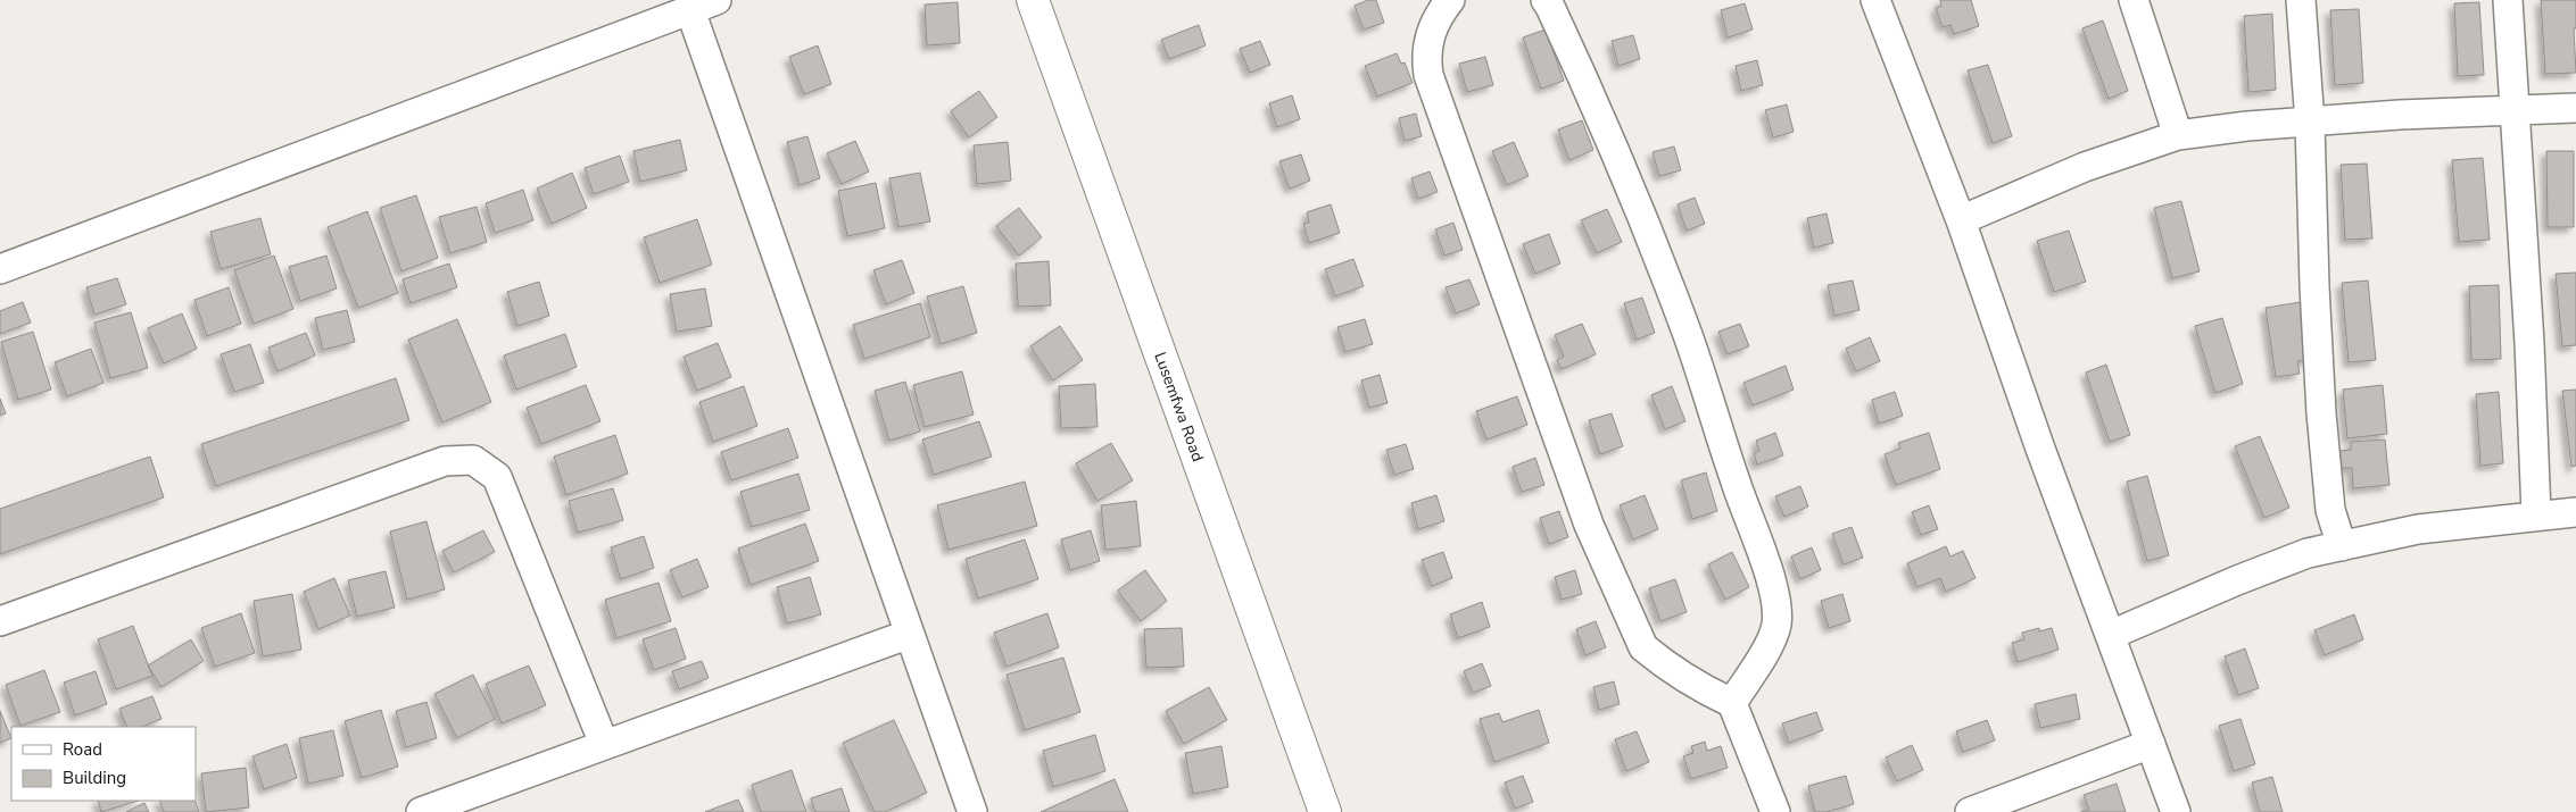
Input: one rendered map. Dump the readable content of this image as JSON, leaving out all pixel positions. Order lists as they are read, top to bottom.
{
  "streets": {
    "street": ["Lusemfwa Road"]
  },
  "legend": ["Road", "Building"]
}
